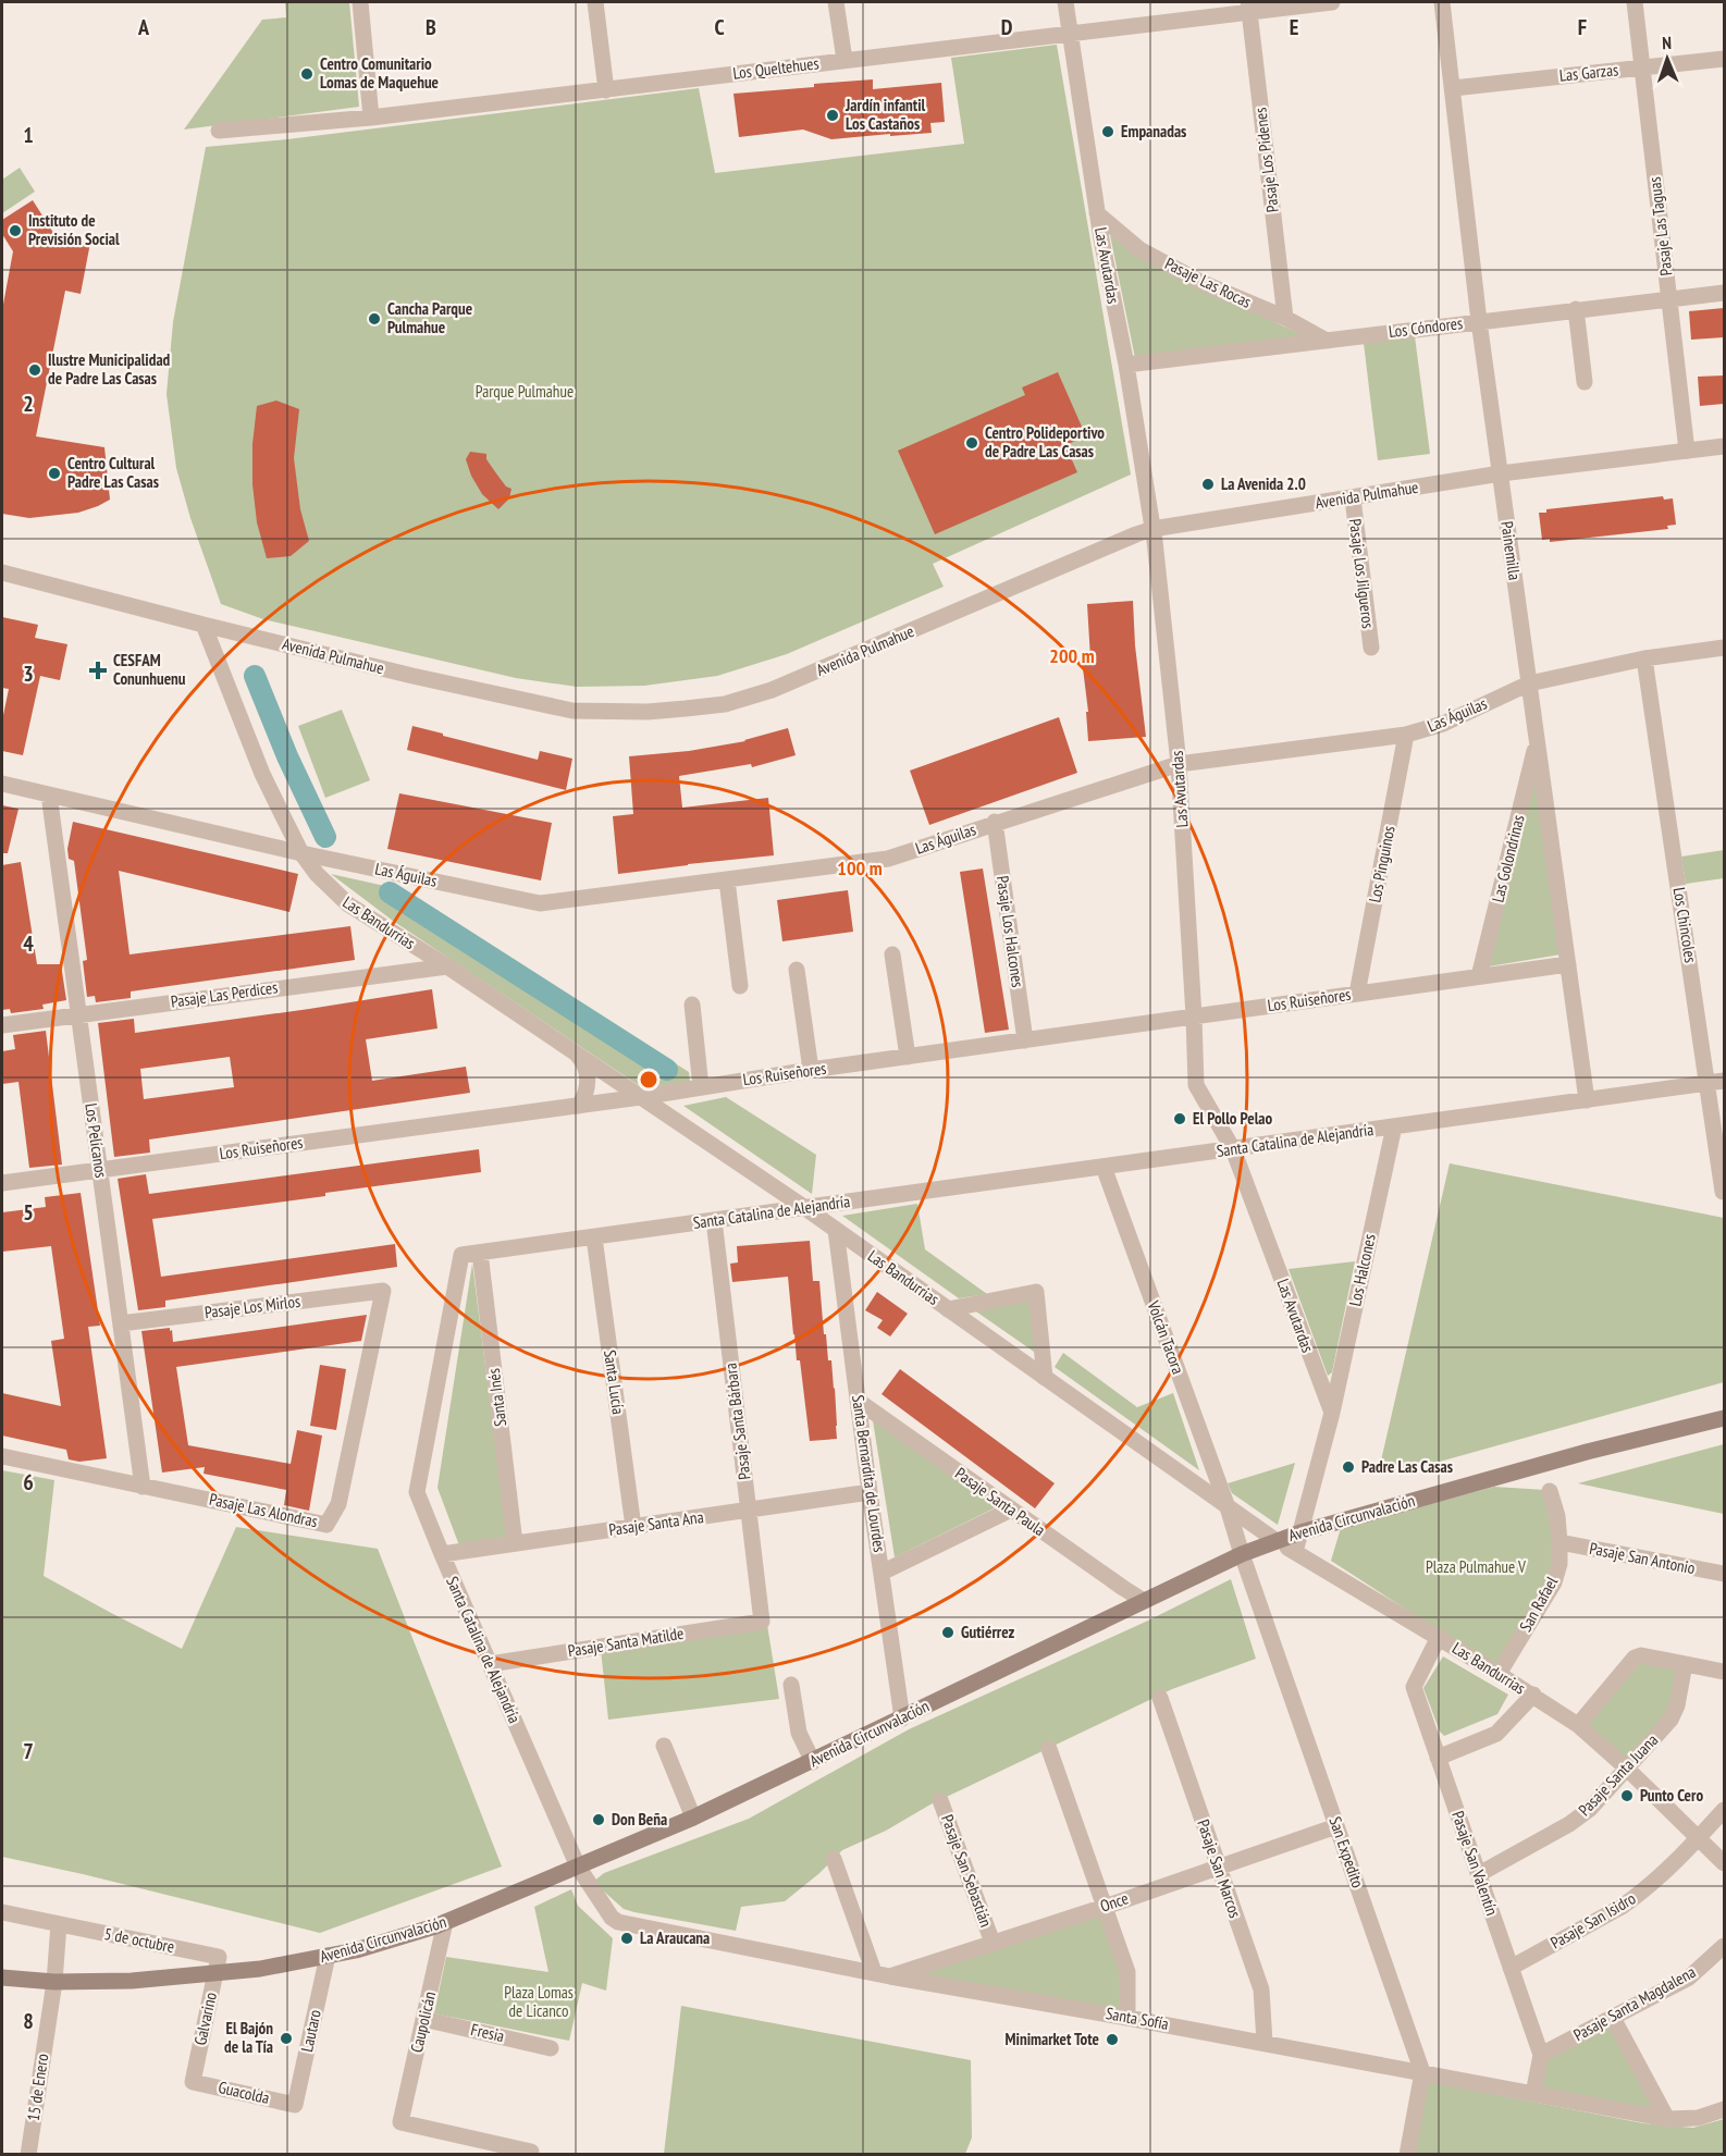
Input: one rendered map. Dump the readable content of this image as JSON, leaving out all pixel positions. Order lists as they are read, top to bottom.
{
  "streets": {
    "main road": ["Avenida Circunvalación"],
    "street": [
      "Los Queltehues",
      "Las Garzas",
      "Pasaje Los Pidenes",
      "Pasaje Las Taguas",
      "Las Avutardas",
      "Pasaje Las Rocas",
      "Los Cóndores",
      "Avenida Pulmahue",
      "Painemilla",
      "Pasaje Los Jilgueros",
      "Las Águilas",
      "Las Golondrinas",
      "Los Pinguinos",
      "Las Bandurrias",
      "Los Chincoles",
      "Pasaje Los Halcones",
      "Pasaje Las Perdices",
      "Los Ruiseñores",
      "Los Pelícanos",
      "Santa Catalina de Alejandría",
      "Los Halcones",
      "Pasaje Los Mirlos",
      "Volcán Tacora",
      "Santa Lucía",
      "Santa Inés",
      "Pasaje Santa Bárbara",
      "Santa Bernardita de Lourdes",
      "Pasaje Santa Paula",
      "Pasaje Las Alondras",
      "Pasaje Santa Ana",
      "Pasaje San Antonio",
      "San Rafael",
      "Pasaje Santa Matilde",
      "Pasaje Santa Juana",
      "San Expedito",
      "Pasaje San Valentín",
      "Pasaje San Marcos",
      "Pasaje San Sebastián",
      "Once",
      "Pasaje San Isidro",
      "5 de octubre",
      "Pasaje Santa Magdalena",
      "Galvarino",
      "Santa Sofía",
      "Caupolicán",
      "Lautaro",
      "Fresia",
      "15 de Enero",
      "Guacolda"
    ]
  },
  "crossings": [
    ["Los Queltehues", "Pasaje Los Pidenes"],
    ["Los Queltehues", "Las Avutardas"],
    ["Las Garzas", "Pasaje Las Taguas"],
    ["Las Garzas", "Painemilla"],
    ["Pasaje Los Pidenes", "Pasaje Las Rocas"],
    ["Pasaje Las Taguas", "Los Cóndores"],
    ["Pasaje Las Taguas", "Avenida Pulmahue"],
    ["Las Avutardas", "Pasaje Las Rocas"],
    ["Las Avutardas", "Los Cóndores"],
    ["Las Avutardas", "Avenida Pulmahue"],
    ["Las Avutardas", "Las Águilas"],
    ["Las Avutardas", "Los Ruiseñores"],
    ["Las Avutardas", "Santa Catalina de Alejandría"],
    ["Las Avutardas", "Los Halcones"],
    ["Pasaje Las Rocas", "Los Cóndores"],
    ["Los Cóndores", "Painemilla"],
    ["Avenida Pulmahue", "Painemilla"],
    ["Avenida Pulmahue", "Pasaje Los Jilgueros"],
    ["Avenida Pulmahue", "Las Bandurrias"],
    ["Painemilla", "Las Águilas"],
    ["Painemilla", "Las Golondrinas"],
    ["Painemilla", "Los Ruiseñores"],
    ["Painemilla", "Santa Catalina de Alejandría"],
    ["Las Águilas", "Los Pinguinos"],
    ["Las Águilas", "Las Bandurrias"],
    ["Las Águilas", "Los Chincoles"],
    ["Las Águilas", "Pasaje Los Halcones"],
    ["Las Águilas", "Los Pelícanos"],
    ["Las Golondrinas", "Los Ruiseñores"],
    ["Los Pinguinos", "Los Ruiseñores"],
    ["Las Bandurrias", "Pasaje Las Perdices"],
    ["Las Bandurrias", "Los Ruiseñores"],
    ["Las Bandurrias", "Santa Catalina de Alejandría"],
    ["Las Bandurrias", "Volcán Tacora"],
    ["Las Bandurrias", "Santa Bernardita de Lourdes"],
    ["Las Bandurrias", "Avenida Circunvalación"],
    ["Las Bandurrias", "San Rafael"],
    ["Las Bandurrias", "Pasaje Santa Juana"],
    ["Las Bandurrias", "Pasaje San Valentín"],
    ["Las Bandurrias", "Pasaje San Isidro"],
    ["Los Chincoles", "Santa Catalina de Alejandría"],
    ["Pasaje Los Halcones", "Los Ruiseñores"],
    ["Pasaje Las Perdices", "Los Pelícanos"],
    ["Los Ruiseñores", "Los Pelícanos"],
    ["Los Pelícanos", "Pasaje Los Mirlos"],
    ["Los Pelícanos", "Pasaje Las Alondras"],
    ["Santa Catalina de Alejandría", "Los Halcones"],
    ["Santa Catalina de Alejandría", "Volcán Tacora"],
    ["Santa Catalina de Alejandría", "Santa Lucía"],
    ["Santa Catalina de Alejandría", "Santa Inés"],
    ["Santa Catalina de Alejandría", "Pasaje Santa Bárbara"],
    ["Santa Catalina de Alejandría", "Avenida Circunvalación"],
    ["Santa Catalina de Alejandría", "Pasaje Santa Ana"],
    ["Santa Catalina de Alejandría", "Pasaje Santa Matilde"],
    ["Santa Catalina de Alejandría", "Santa Sofía"],
    ["Pasaje Los Mirlos", "Pasaje Las Alondras"],
    ["Santa Lucía", "Pasaje Santa Ana"],
    ["Santa Inés", "Pasaje Santa Ana"],
    ["Pasaje Santa Bárbara", "Pasaje Santa Ana"],
    ["Pasaje Santa Bárbara", "Pasaje Santa Matilde"],
    ["Santa Bernardita de Lourdes", "Pasaje Santa Paula"],
    ["Santa Bernardita de Lourdes", "Avenida Circunvalación"],
    ["Santa Bernardita de Lourdes", "Pasaje Santa Ana"],
    ["Pasaje Santa Paula", "Avenida Circunvalación"],
    ["Avenida Circunvalación", "San Expedito"],
    ["Avenida Circunvalación", "Galvarino"],
    ["Avenida Circunvalación", "Santa Sofía"],
    ["Avenida Circunvalación", "Caupolicán"],
    ["Avenida Circunvalación", "Lautaro"],
    ["Avenida Circunvalación", "15 de Enero"],
    ["Pasaje San Antonio", "San Rafael"],
    ["Pasaje Santa Juana", "Pasaje San Valentín"],
    ["San Expedito", "Once"],
    ["San Expedito", "Santa Sofía"],
    ["Pasaje San Valentín", "Pasaje San Isidro"],
    ["Pasaje San Valentín", "Pasaje Santa Magdalena"],
    ["Pasaje San Marcos", "Once"],
    ["Pasaje San Marcos", "Santa Sofía"],
    ["Pasaje San Sebastián", "Once"],
    ["Once", "Santa Sofía"],
    ["5 de octubre", "Galvarino"],
    ["Galvarino", "Guacolda"],
    ["Caupolicán", "Fresia"],
    ["Lautaro", "Guacolda"]
  ],
  "parks": ["Parque Pulmahue", "Plaza Pulmahue V", "Plaza Lomas de Licanco"],
  "places": {
    "other": [
      "Centro Comunitario Lomas de Maquehue",
      "Jardín infantil Los Castaños",
      "Empanadas",
      "Instituto de Previsión Social",
      "Cancha Parque Pulmahue",
      "Ilustre Municipalidad de Padre Las Casas",
      "Centro Polideportivo de Padre Las Casas",
      "Centro Cultural Padre Las Casas",
      "La Avenida 2.0",
      "El Pollo Pelao",
      "Padre Las Casas",
      "Gutiérrez",
      "Punto Cero",
      "Don Beña",
      "La Araucana",
      "El Bajón de la Tía",
      "Minimarket Tote"
    ],
    "health": ["CESFAM Conunhuenu"]
  },
  "north": "top",
  "grid": {
    "columns": [
      "A",
      "B",
      "C",
      "D",
      "E",
      "F"
    ],
    "rows": [
      "1",
      "2",
      "3",
      "4",
      "5",
      "6",
      "7",
      "8"
    ]
  },
  "rings": ["200 m", "100 m"]
}
